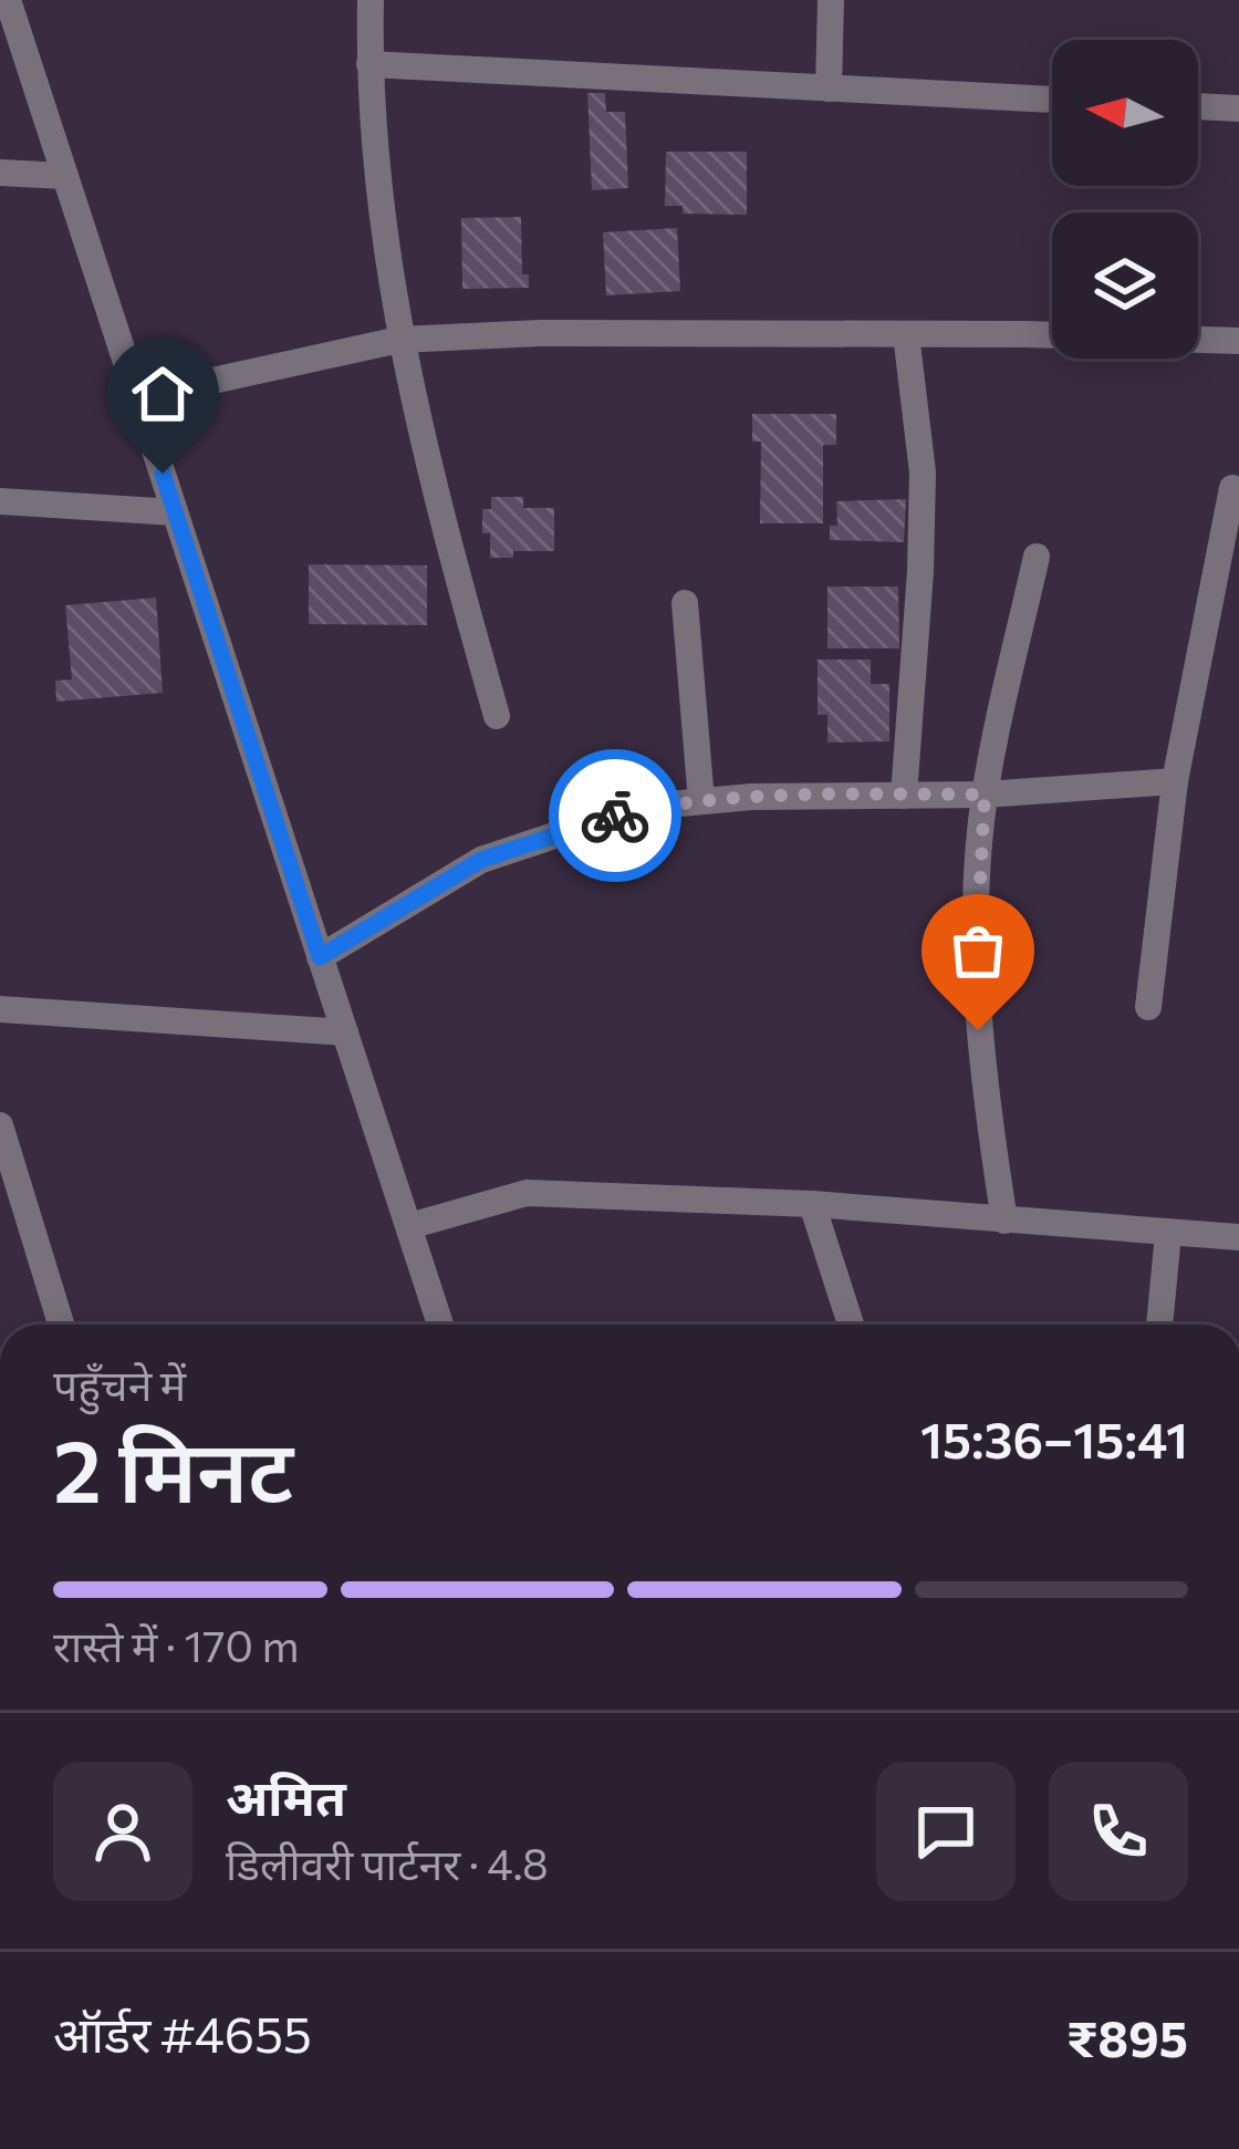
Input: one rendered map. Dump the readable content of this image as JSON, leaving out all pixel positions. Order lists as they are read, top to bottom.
{
  "north": "left",
  "page": {
    "heading": ["2 मिनट", "पहुँचने में", "15:36–15:41"],
    "panel": [
      "अमित",
      "डिलीवरी पार्टनर · 4.8",
      "ऑर्डर #4655",
      "₹895"
    ],
    "bar": "रास्ते में · 170 m"
  }
}
